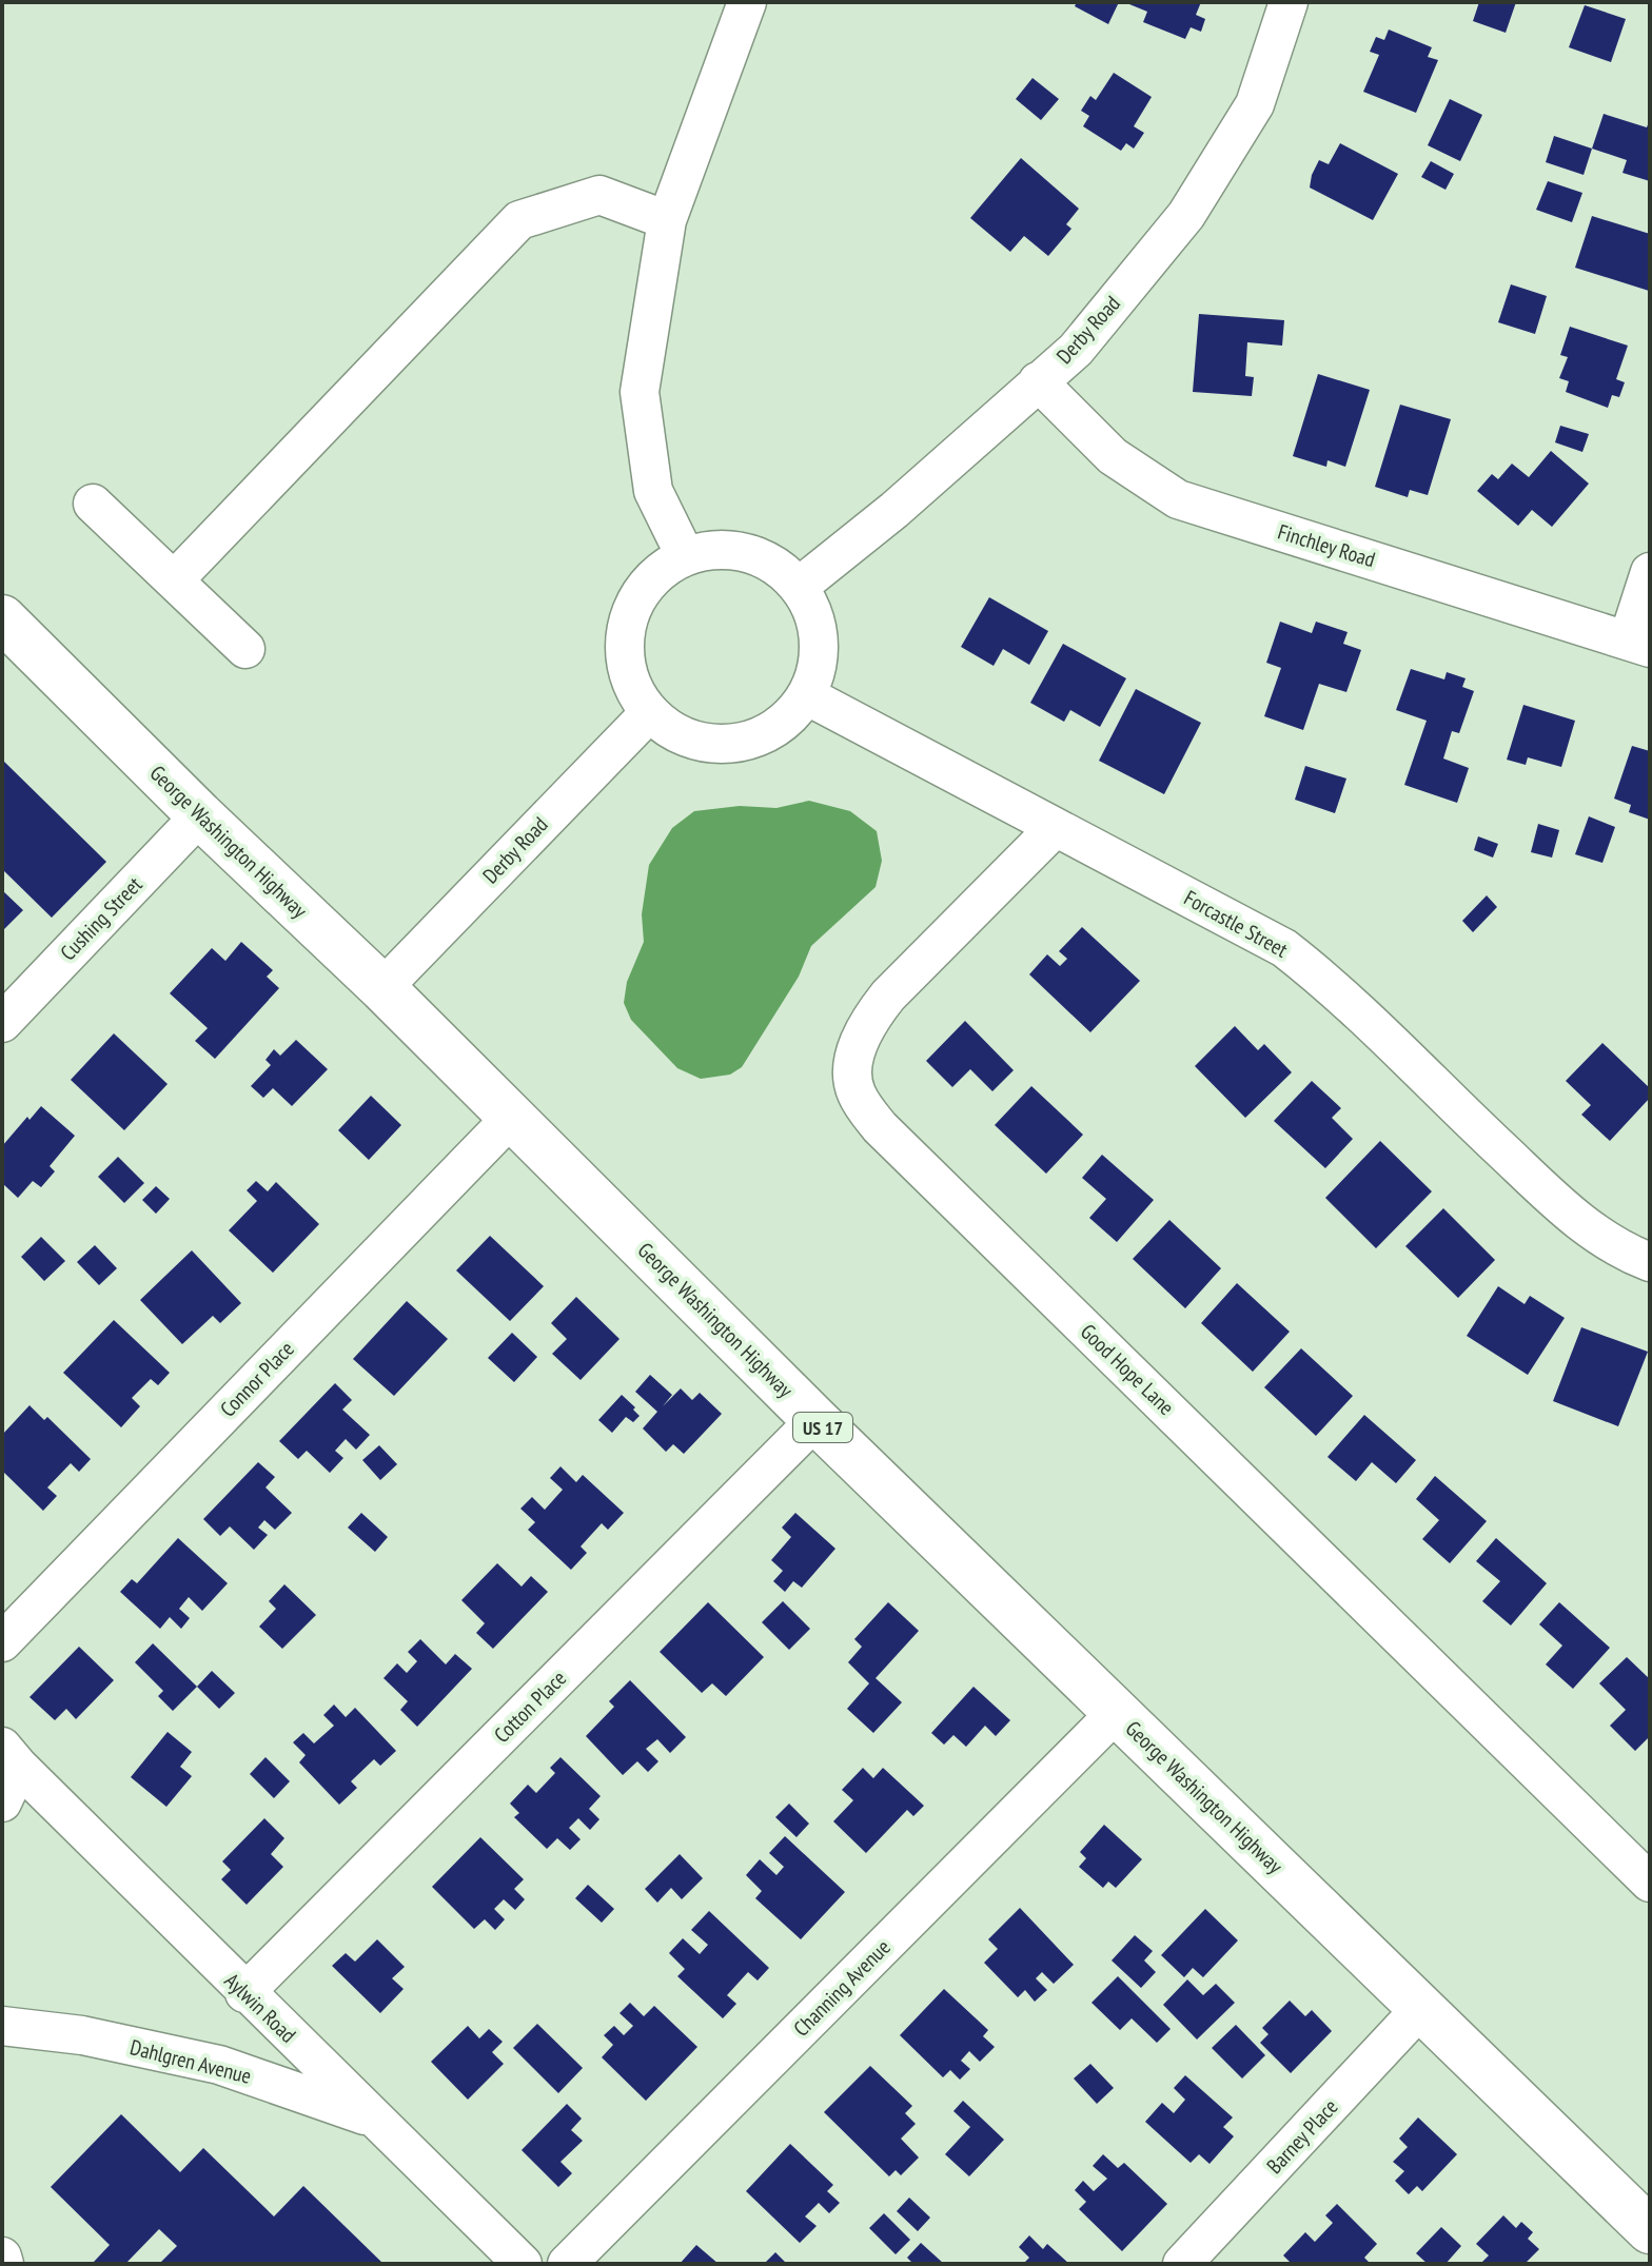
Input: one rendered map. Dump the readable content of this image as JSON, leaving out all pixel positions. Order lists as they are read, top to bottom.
{
  "streets": {
    "main road": ["George Washington Highway", "US 17"],
    "street": [
      "Derby Road",
      "Finchley Road",
      "Cushing Street",
      "Forcastle Street",
      "Good Hope Lane",
      "Connor Place",
      "Cotton Place",
      "Channing Avenue",
      "Aylwin Road",
      "Dahlgren Avenue",
      "Barney Place"
    ]
  },
  "crossings": [
    ["Derby Road", "Finchley Road"],
    ["Derby Road", "George Washington Highway"],
    ["Derby Road", "Forcastle Street"],
    ["George Washington Highway", "Cushing Street"],
    ["George Washington Highway", "Connor Place"],
    ["George Washington Highway", "Cotton Place"],
    ["George Washington Highway", "Channing Avenue"],
    ["George Washington Highway", "Barney Place"],
    ["Forcastle Street", "Good Hope Lane"],
    ["Cotton Place", "Aylwin Road"],
    ["Aylwin Road", "Dahlgren Avenue"]
  ]
}
